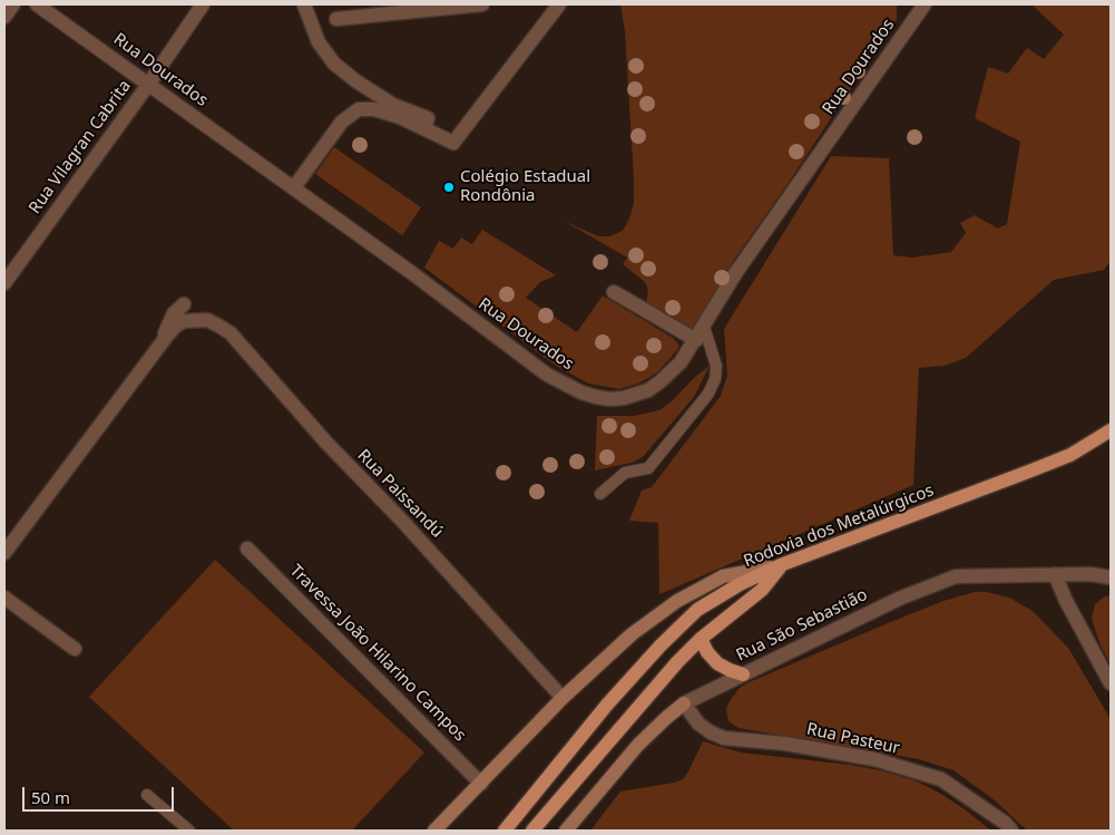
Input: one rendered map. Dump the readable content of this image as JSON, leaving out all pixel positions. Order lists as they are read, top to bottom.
{
  "streets": {
    "main road": ["Rodovia dos Metalúrgicos"],
    "street": [
      "Rua Dourados",
      "Rua Vilagran Cabrita",
      "Rua Paissandú",
      "Rua São Sebastião",
      "Travessa João Hilarino Campos",
      "Rua Pasteur"
    ]
  },
  "crossings": [
    ["Rua Dourados", "Rua Vilagran Cabrita"],
    ["Rua São Sebastião", "Rua Pasteur"]
  ],
  "places": ["Colégio Estadual Rondônia"],
  "scale_bar": "50 m"
}
